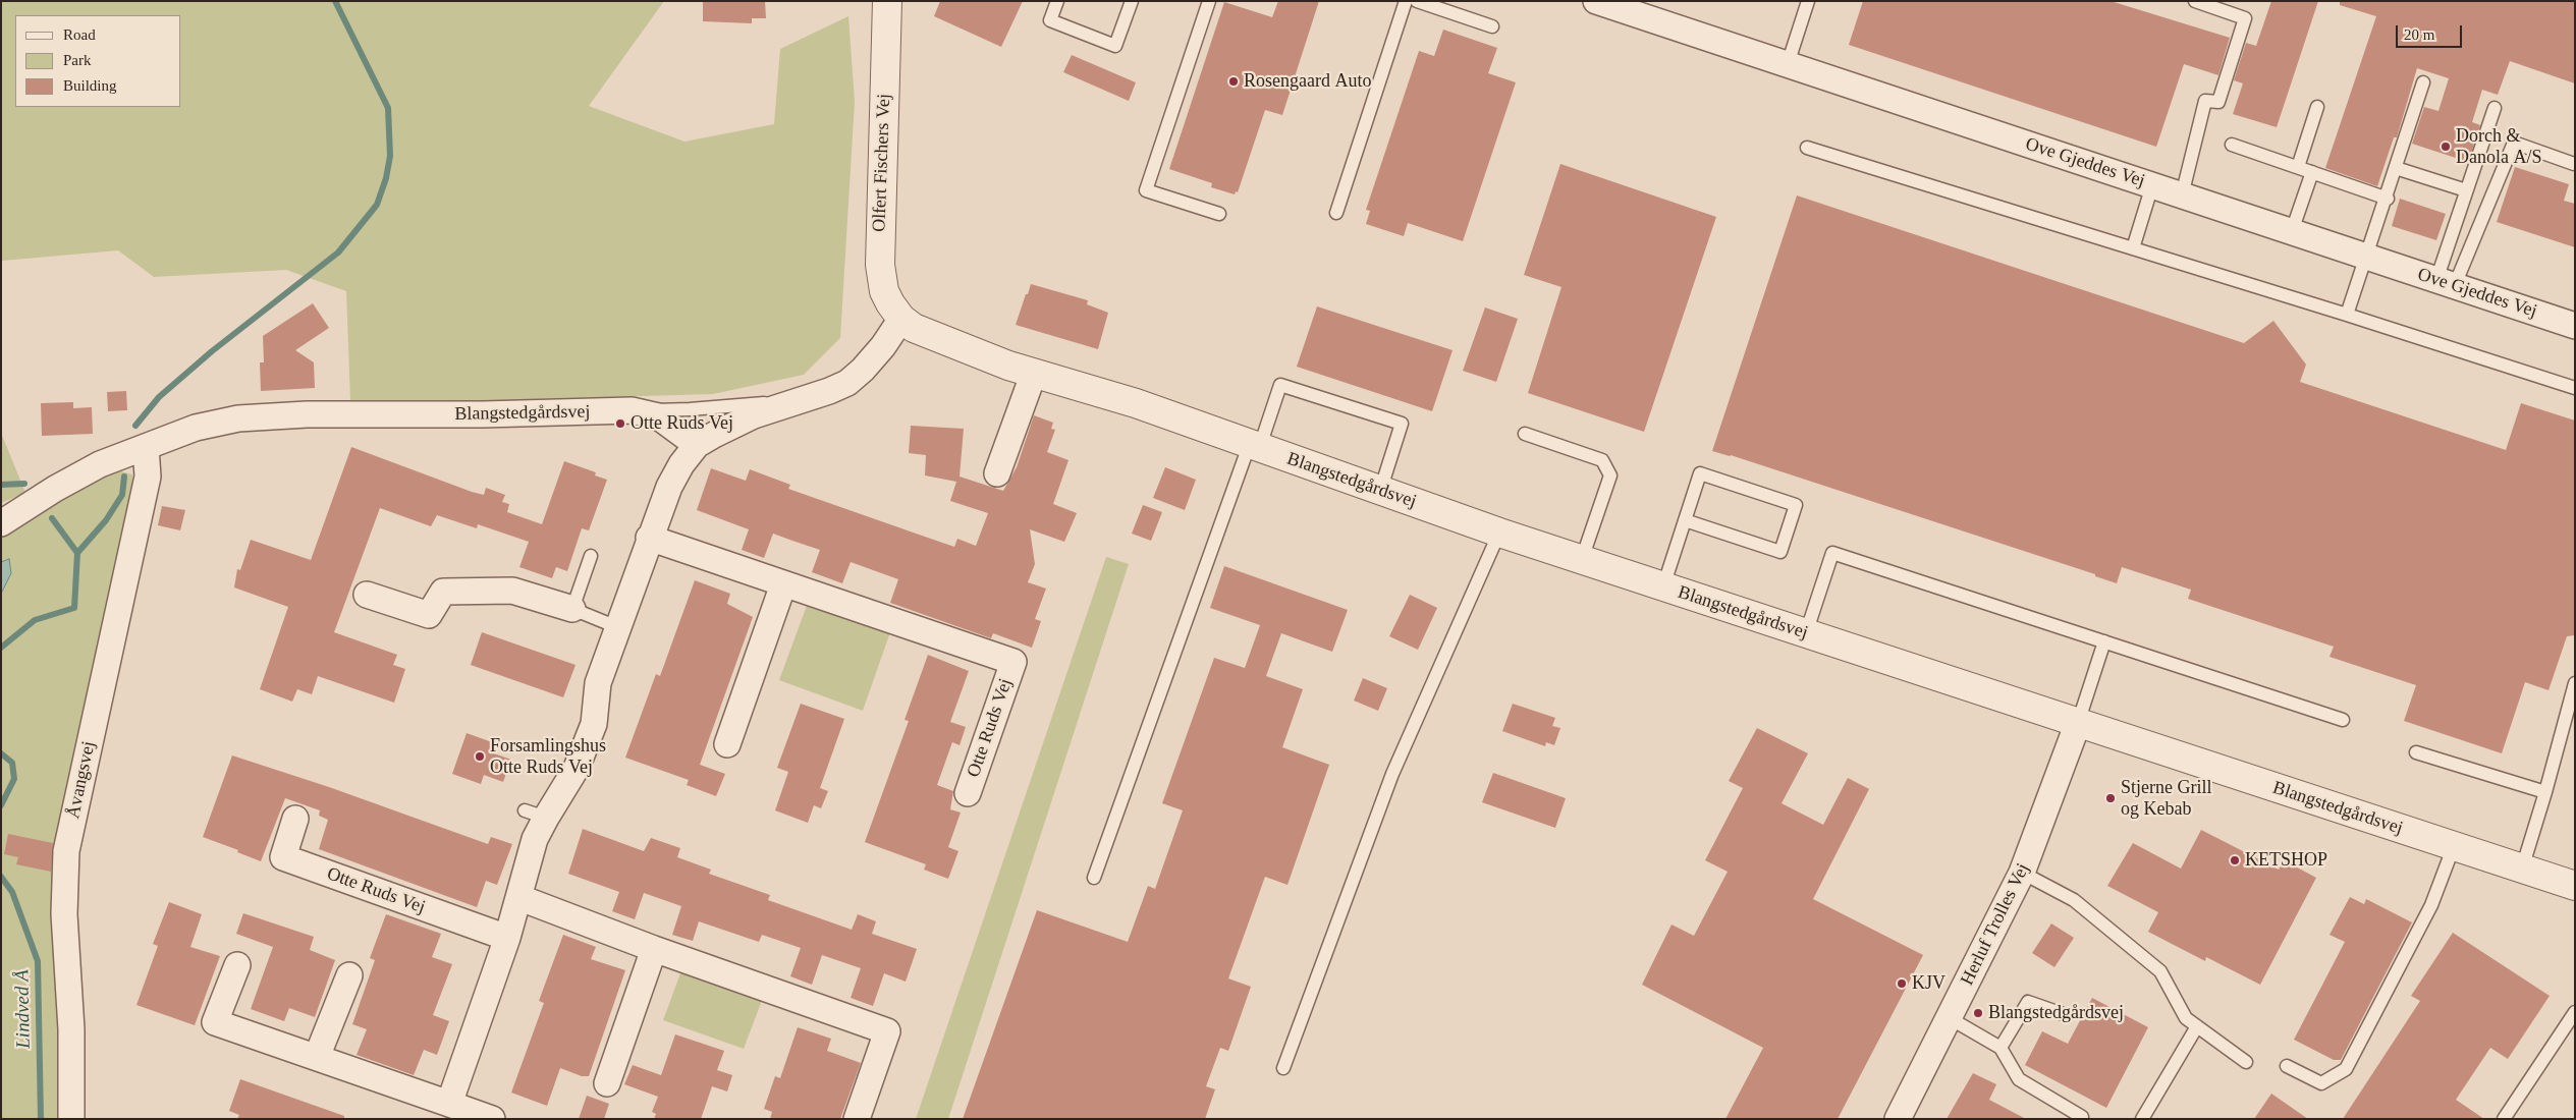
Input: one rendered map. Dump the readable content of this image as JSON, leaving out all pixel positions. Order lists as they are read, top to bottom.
{
  "streets": {
    "street": [
      "Olfert Fischers Vej",
      "Ove Gjeddes Vej",
      "Blangstedgårdsvej",
      "Otte Ruds Vej",
      "Åvangsvej",
      "Herluf Trolles Vej"
    ]
  },
  "crossings": [
    ["Olfert Fischers Vej", "Blangstedgårdsvej"],
    ["Blangstedgårdsvej", "Åvangsvej"],
    ["Blangstedgårdsvej", "Herluf Trolles Vej"]
  ],
  "water": ["Lindved Å"],
  "places": [
    "Rosengaard Auto",
    "Dorch & Danola A/S",
    "Otte Ruds Vej",
    "Forsamlingshus Otte Ruds Vej",
    "Stjerne Grill og Kebab",
    "KETSHOP",
    "KJV",
    "Blangstedgårdsvej"
  ],
  "legend": ["Road", "Park", "Building"],
  "scale_bar": "20 m"
}
